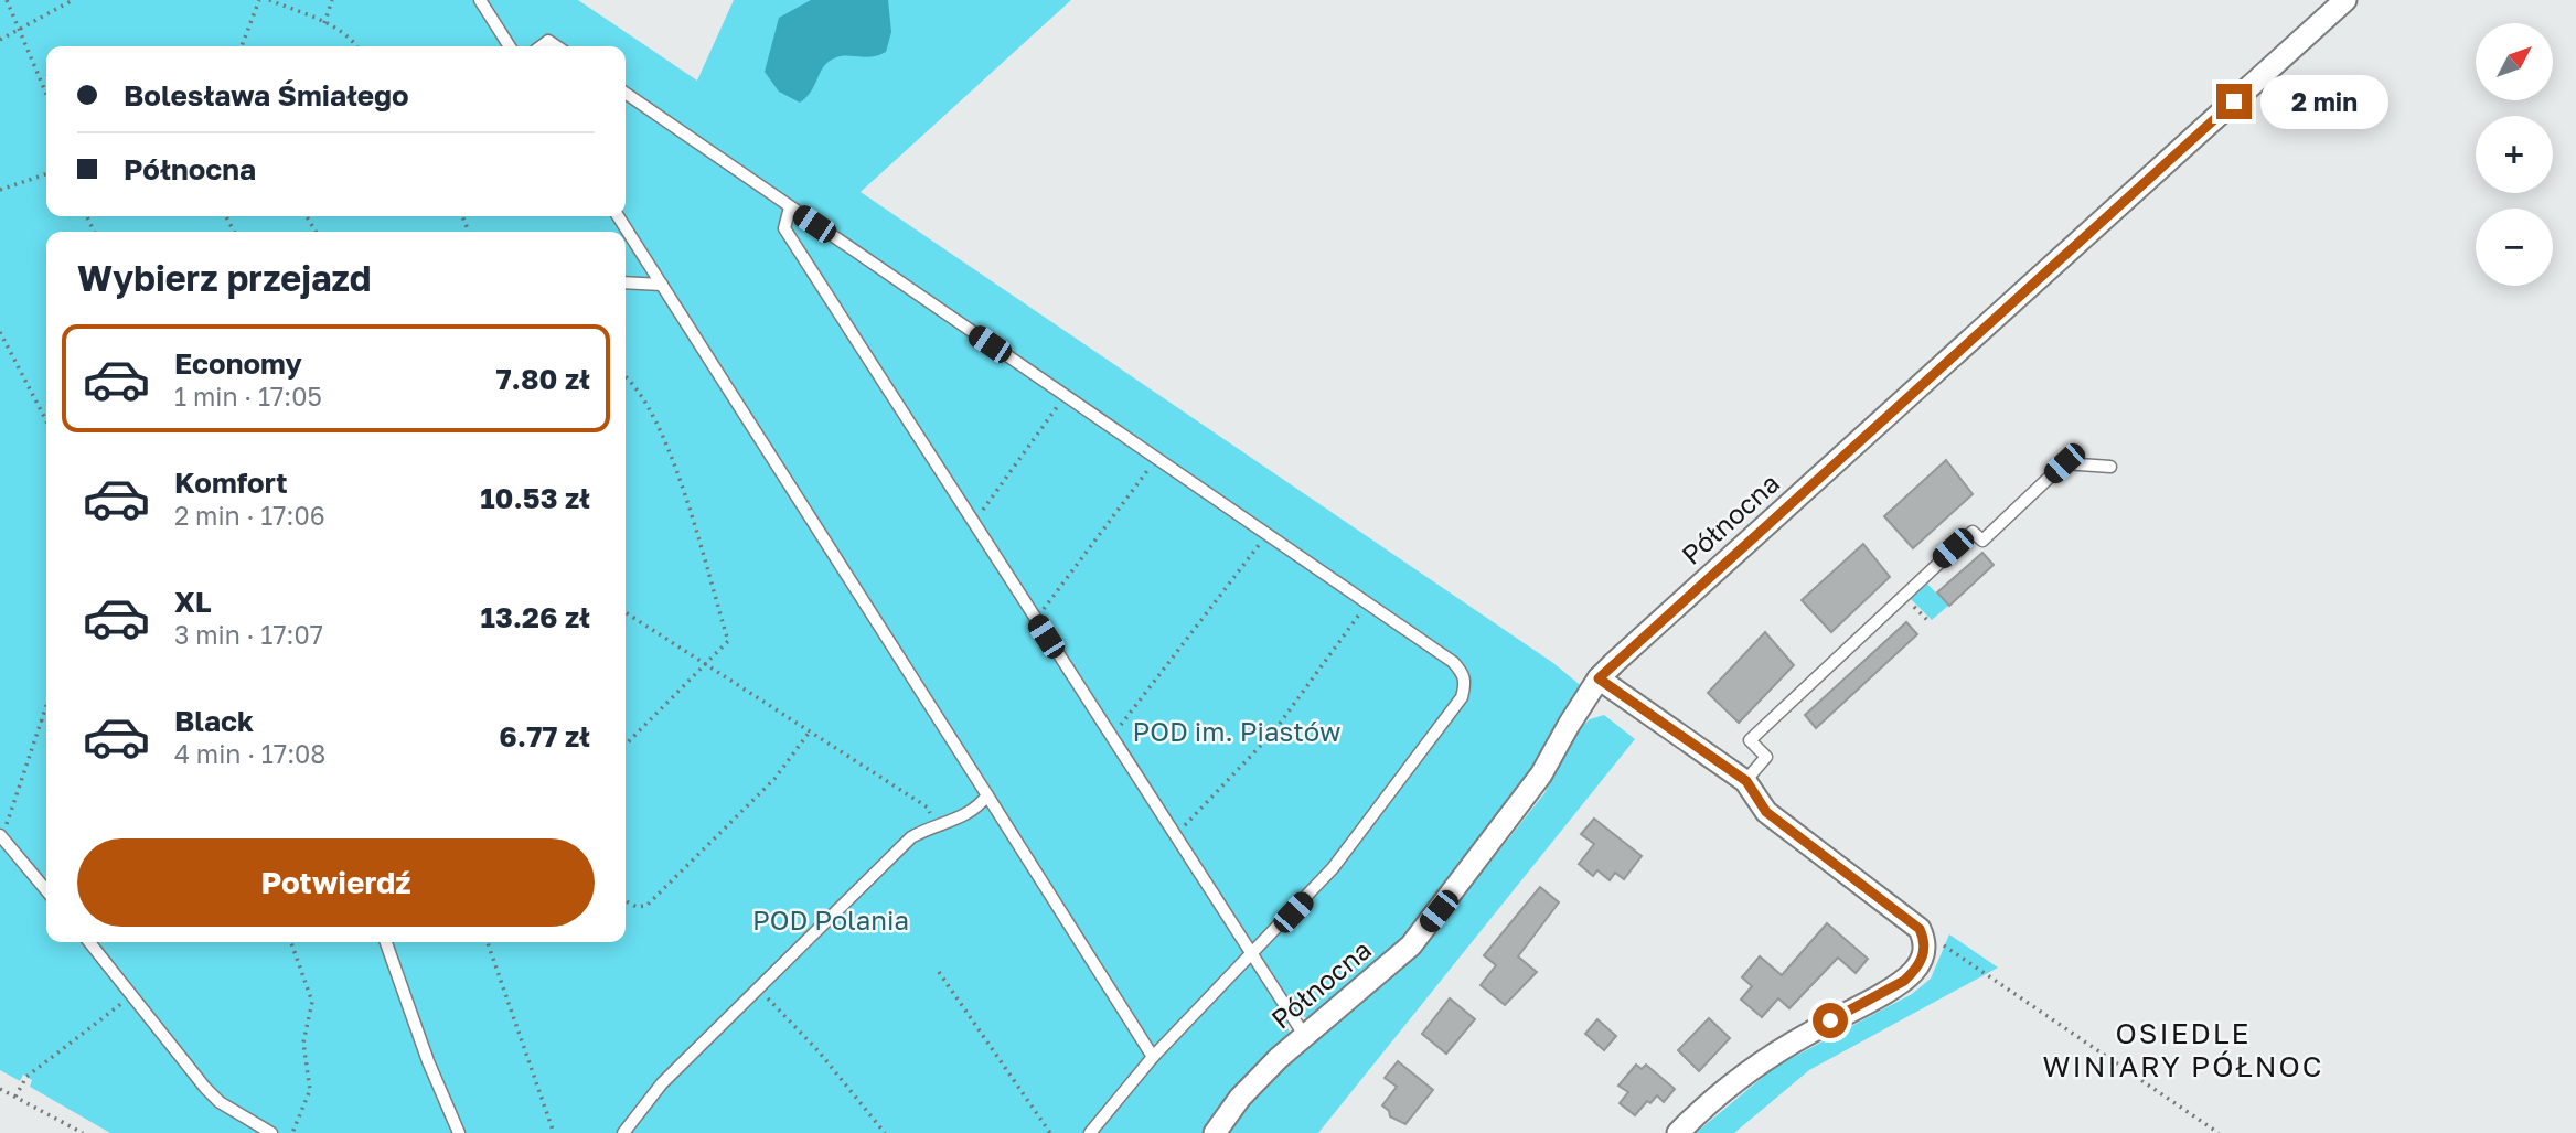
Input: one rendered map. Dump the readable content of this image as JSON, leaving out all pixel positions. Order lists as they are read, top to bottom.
{
  "streets": {
    "street": ["Północna"]
  },
  "districts": ["OSIEDLE WINIARY PÓŁNOC"],
  "parks": ["POD im. Piastów", "POD Polania"],
  "north": "top right",
  "page": {
    "map_buttons": ["+", "−"],
    "banner": ["Bolesława Śmiałego", "Północna"],
    "bubble": "2 min",
    "heading": "Wybierz przejazd",
    "list": [
      {
        "name": "Economy",
        "note": "1 min · 17:05",
        "value": "7.80 zł"
      },
      {
        "name": "Komfort",
        "note": "2 min · 17:06",
        "value": "10.53 zł"
      },
      {
        "name": "XL",
        "note": "3 min · 17:07",
        "value": "13.26 zł"
      },
      {
        "name": "Black",
        "note": "4 min · 17:08",
        "value": "6.77 zł"
      }
    ],
    "buttons": "Potwierdź"
  }
}
